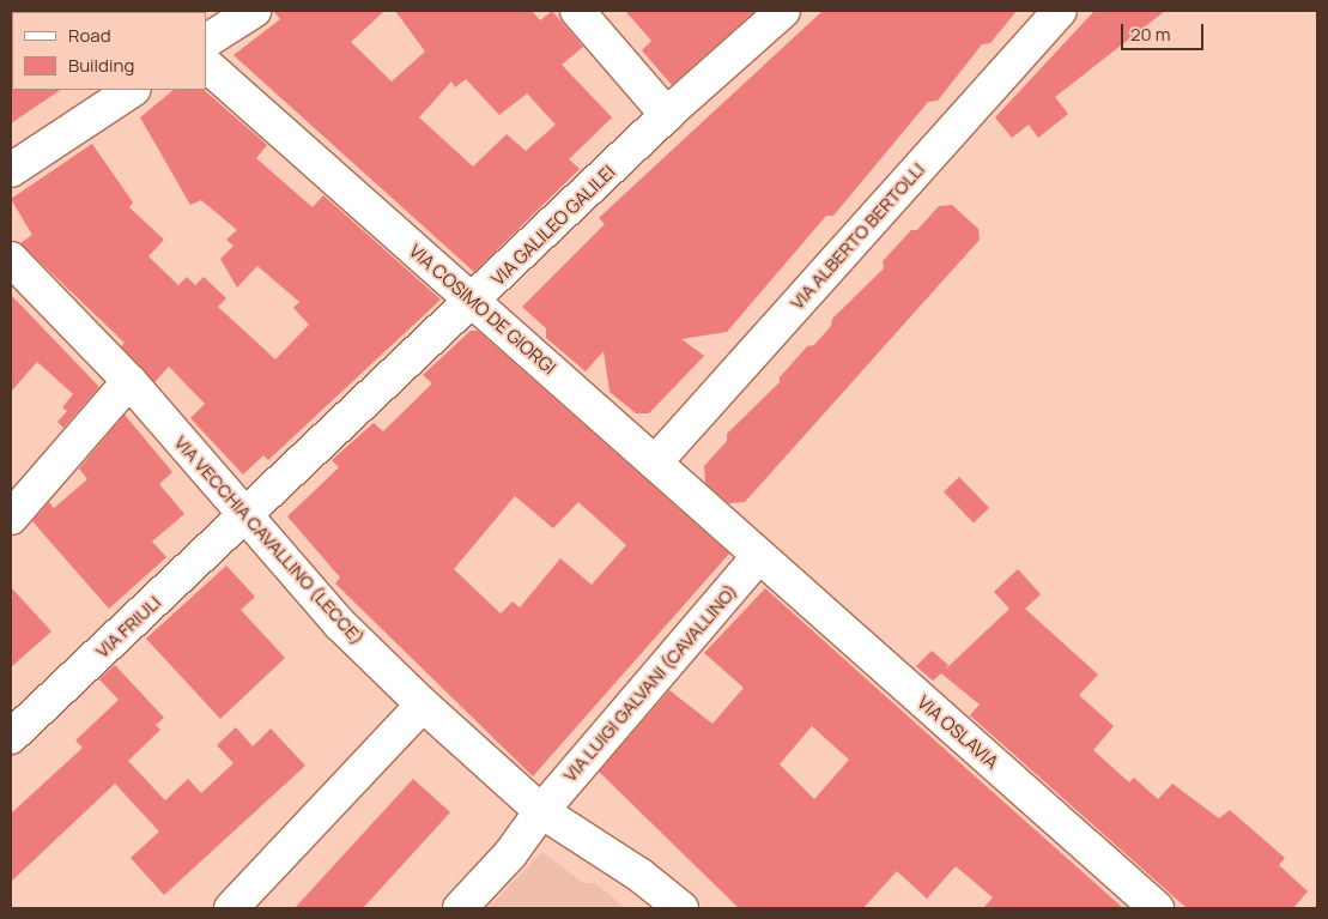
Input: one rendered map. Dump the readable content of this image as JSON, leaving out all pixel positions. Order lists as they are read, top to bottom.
{
  "streets": {
    "street": [
      "VIA GALILEO GALILEI",
      "VIA ALBERTO BERTOLLI",
      "VIA COSIMO DE GIORGI",
      "VIA VECCHIA CAVALLINO (LECCE)",
      "VIA FRIULI",
      "VIA LUIGI GALVANI (CAVALLINO)",
      "VIA OSLAVIA"
    ]
  },
  "crossings": [
    ["VIA GALILEO GALILEI", "VIA COSIMO DE GIORGI"],
    ["VIA GALILEO GALILEI", "VIA VECCHIA CAVALLINO (LECCE)"],
    ["VIA GALILEO GALILEI", "VIA FRIULI"],
    ["VIA ALBERTO BERTOLLI", "VIA COSIMO DE GIORGI"],
    ["VIA COSIMO DE GIORGI", "VIA LUIGI GALVANI (CAVALLINO)"],
    ["VIA COSIMO DE GIORGI", "VIA OSLAVIA"],
    ["VIA VECCHIA CAVALLINO (LECCE)", "VIA FRIULI"],
    ["VIA VECCHIA CAVALLINO (LECCE)", "VIA LUIGI GALVANI (CAVALLINO)"],
    ["VIA LUIGI GALVANI (CAVALLINO)", "VIA OSLAVIA"]
  ],
  "legend": ["Road", "Building"],
  "scale_bar": "20 m"
}
